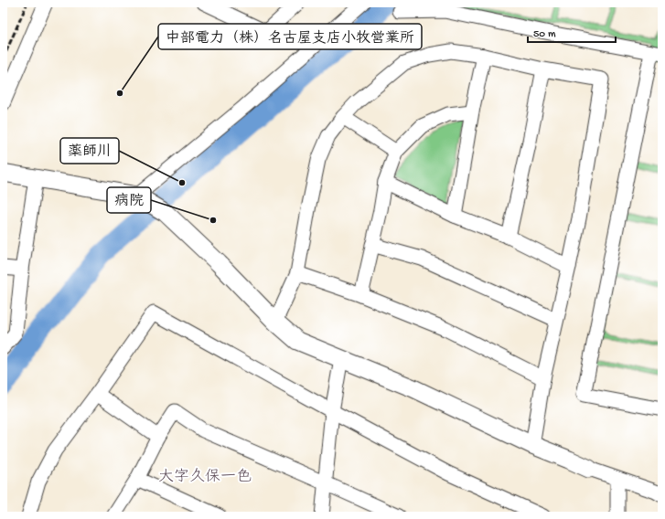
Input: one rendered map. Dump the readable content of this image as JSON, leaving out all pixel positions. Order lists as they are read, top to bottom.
{
  "districts": ["大字久保一色"],
  "places": ["中部電力（株）名古屋支店小牧営業所", "薬師川", "病院"],
  "scale_bar": "50 m"
}
